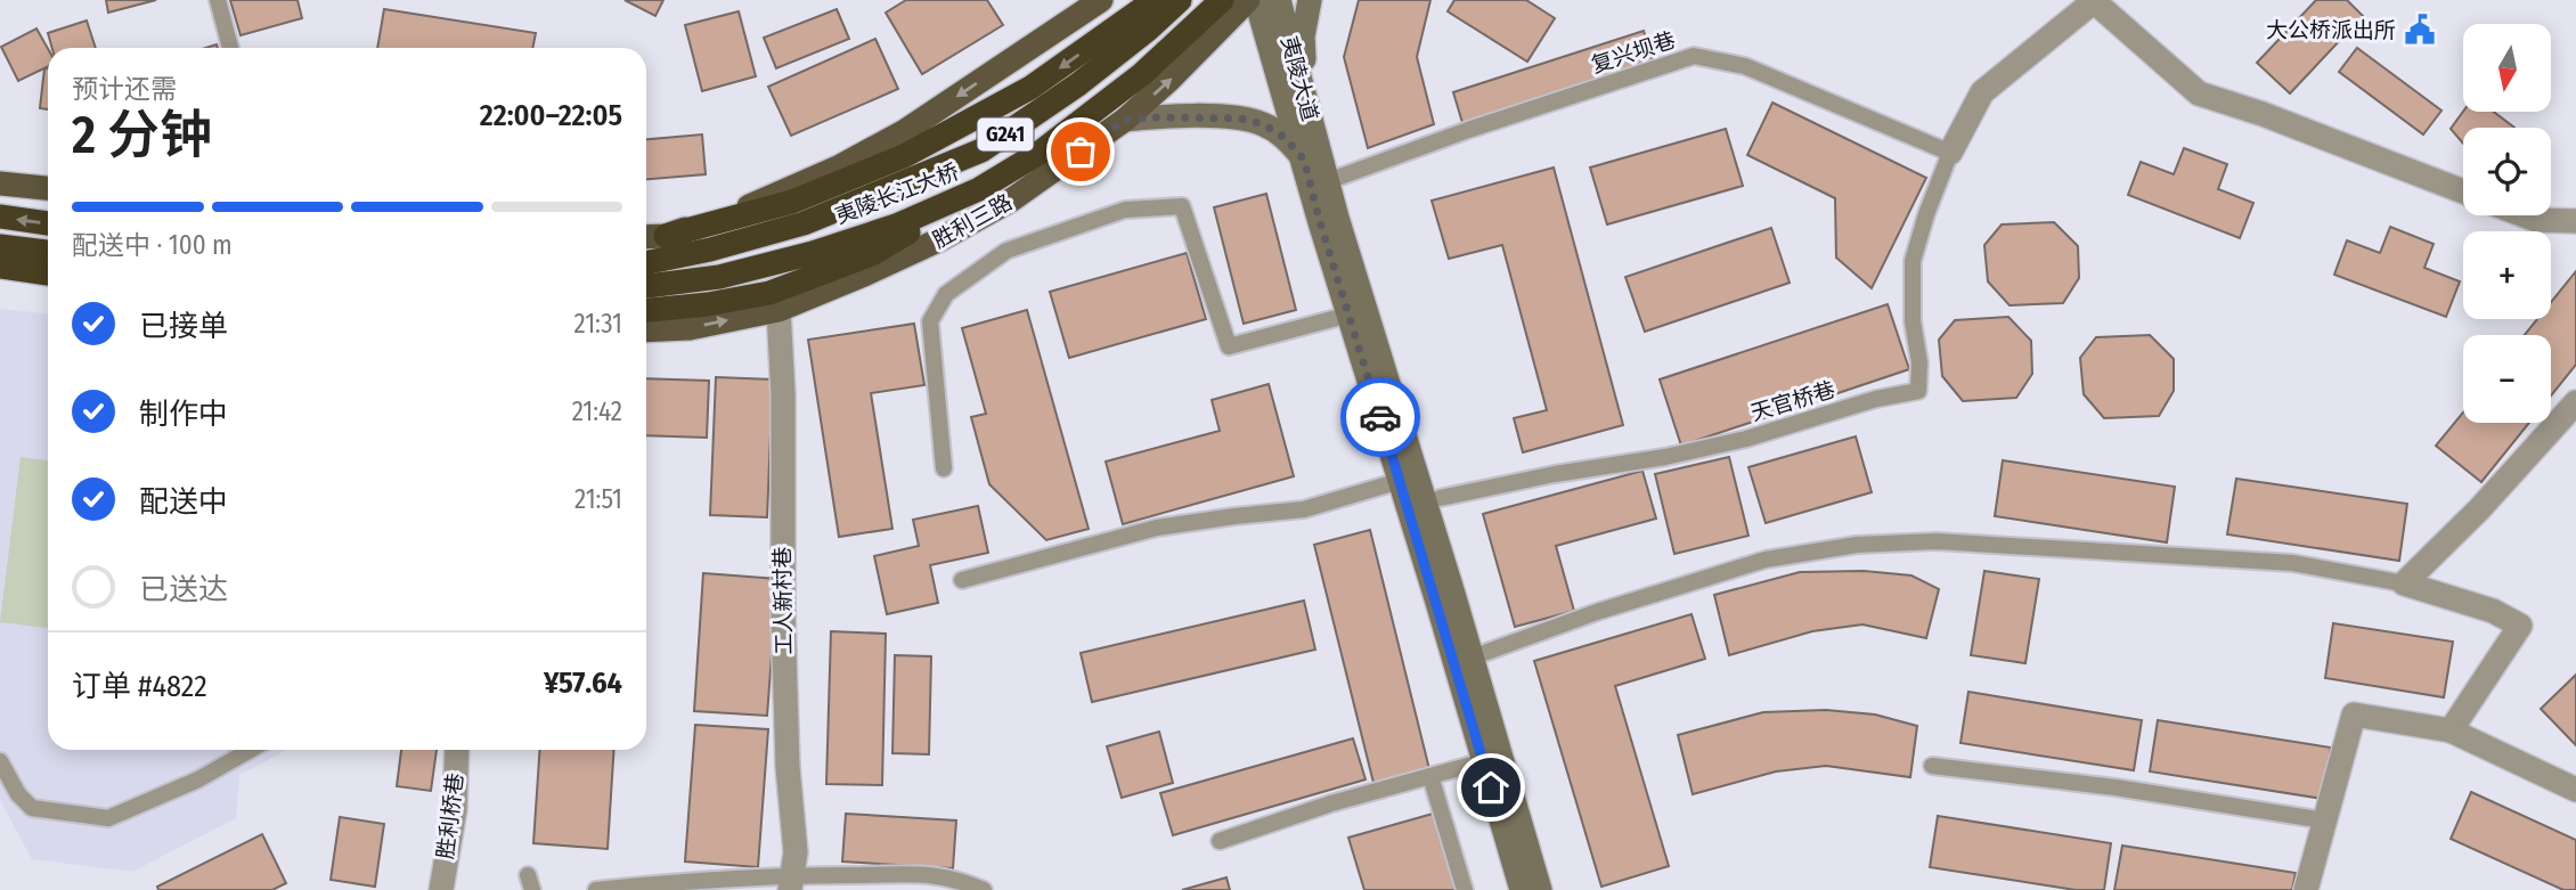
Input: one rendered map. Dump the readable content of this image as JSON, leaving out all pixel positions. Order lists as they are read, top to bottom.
{
  "streets": {
    "highway": ["G241", "夷陵长江大桥"],
    "main road": ["夷陵大道", "胜利三路"],
    "street": ["工人新村巷", "胜利桥巷"],
    "lane": ["复兴坝巷", "天官桥巷"]
  },
  "crossings": [
    ["复兴坝巷", "夷陵大道"],
    ["复兴坝巷", "天官桥巷"],
    ["胜利三路", "工人新村巷"]
  ],
  "places": {
    "public building": ["大公桥派出所"]
  },
  "north": "bottom",
  "page": {
    "map_buttons": ["+", "−"],
    "heading": ["2 分钟", "预计还需", "22:00–22:05"],
    "panel": ["订单 #4822", "¥57.64"],
    "bar": "配送中 · 100 m",
    "list": [
      ["已接单", "21:31"],
      ["制作中", "21:42"],
      ["配送中", "21:51"],
      "已送达"
    ]
  }
}
